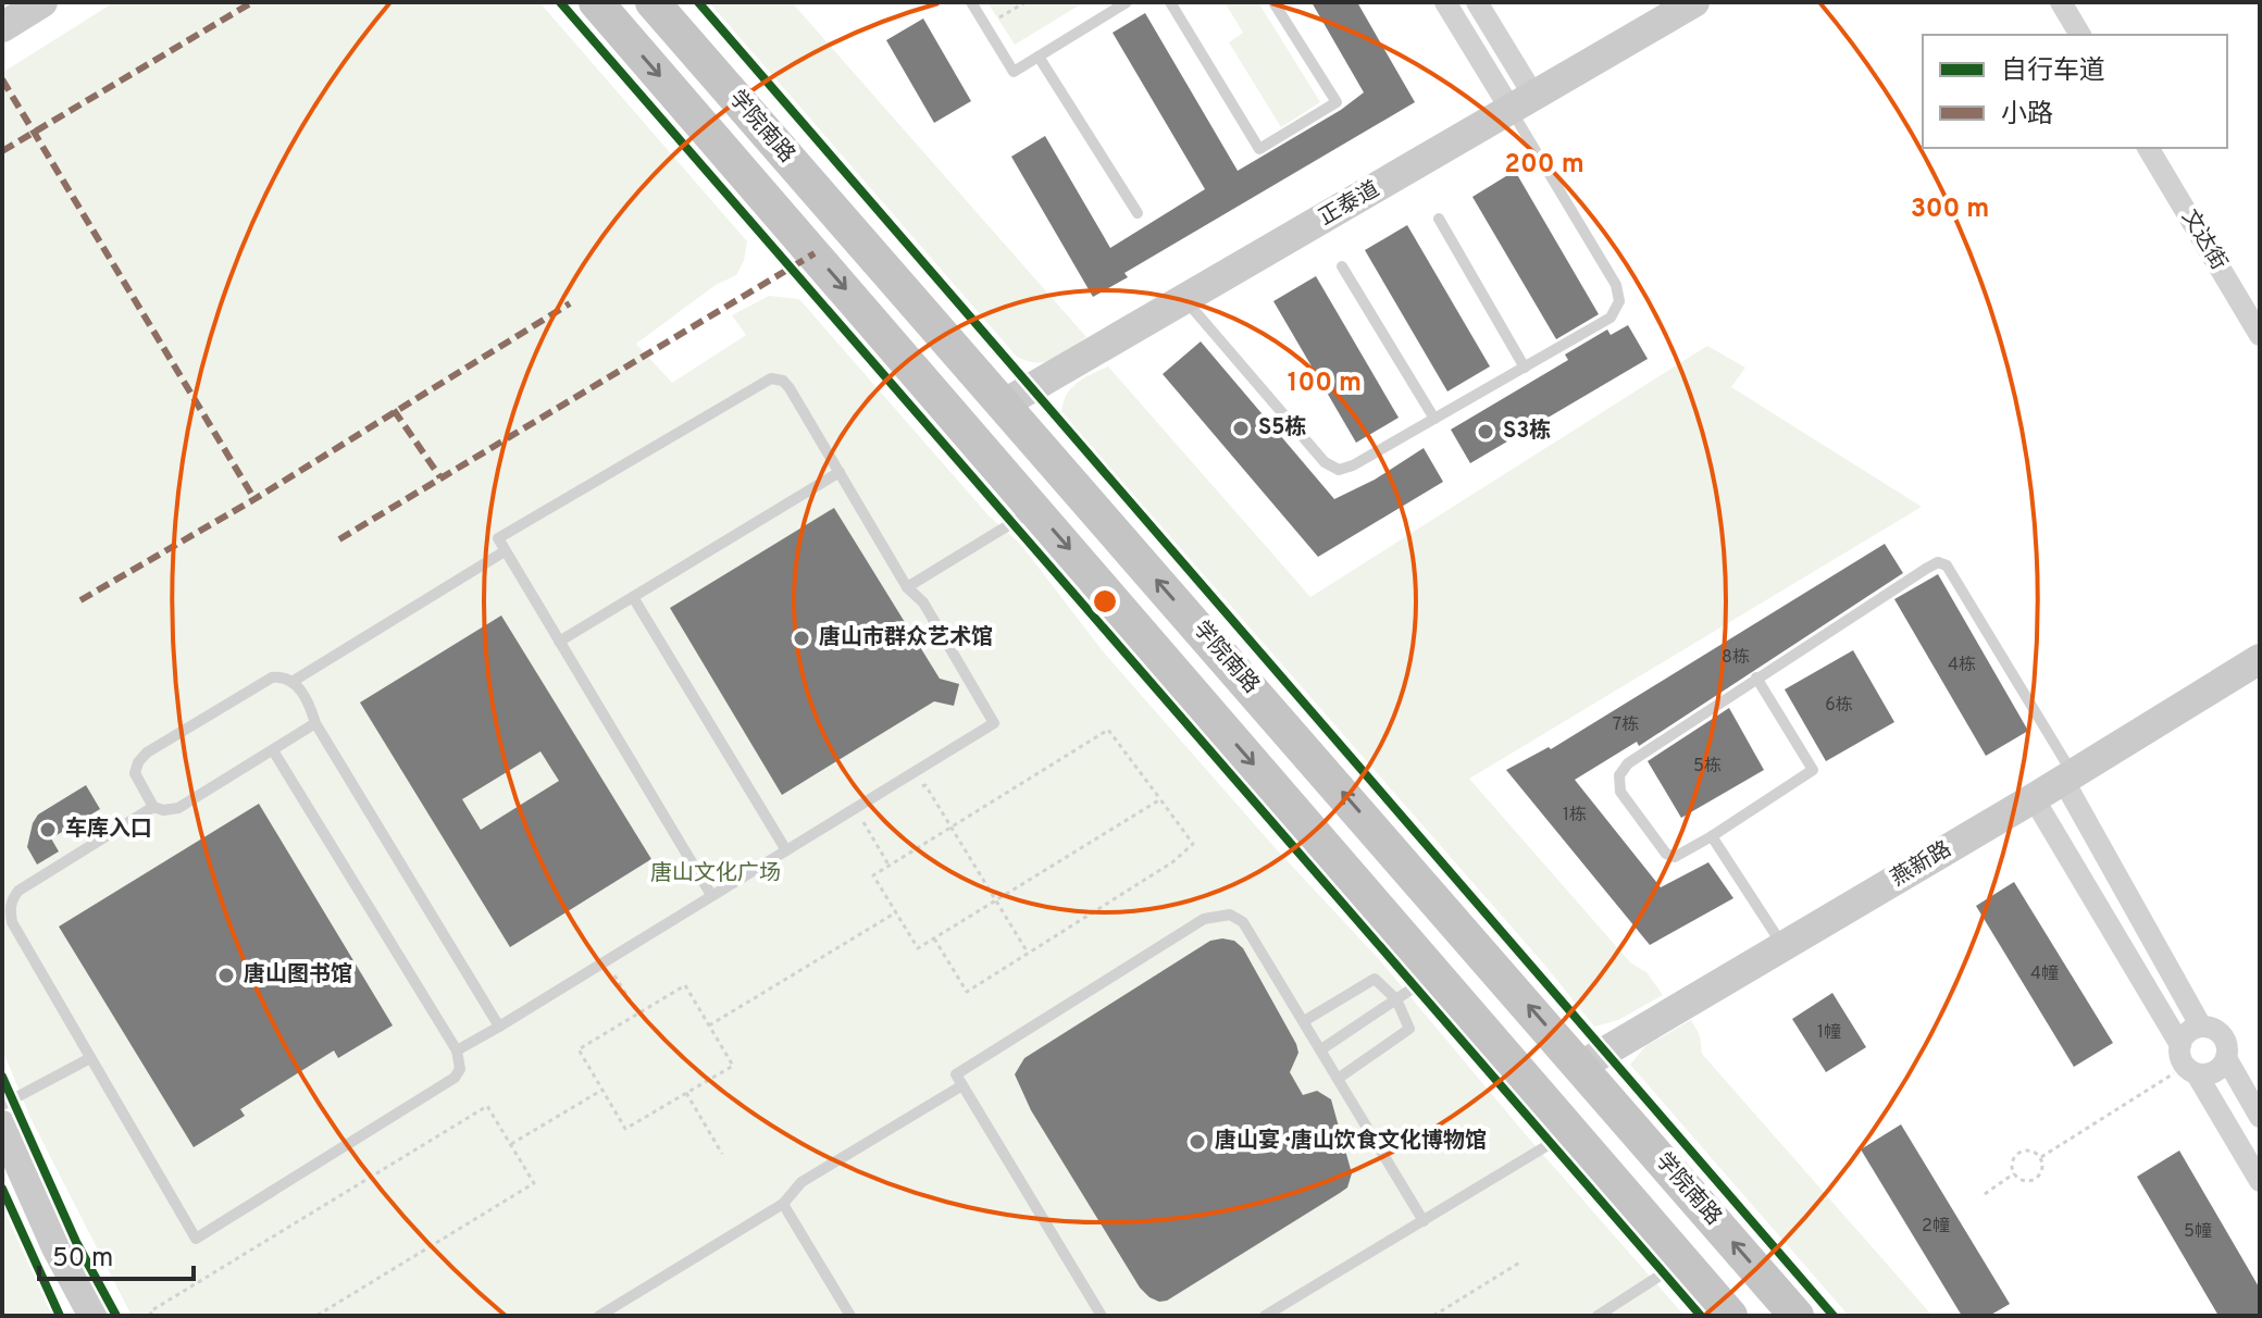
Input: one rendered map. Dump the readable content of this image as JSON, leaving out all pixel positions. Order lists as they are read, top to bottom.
{
  "streets": {
    "main road": ["学院南路"],
    "street": ["正泰道", "文达街", "燕新路"]
  },
  "crossings": [
    ["学院南路", "正泰道"],
    ["学院南路", "燕新路"]
  ],
  "parks": ["唐山文化广场"],
  "places": [
    "S5栋",
    "S3栋",
    "唐山市群众艺术馆",
    "车库入口",
    "唐山图书馆",
    "唐山宴 · 唐山饮食文化博物馆"
  ],
  "house_numbers": [
    "8栋",
    "4栋",
    "6栋",
    "7栋",
    "5栋",
    "1栋",
    "4幢",
    "1幢",
    "2幢",
    "5幢"
  ],
  "legend": ["自行车道", "小路"],
  "scale_bar": "50 m",
  "rings": ["200 m", "300 m", "100 m"]
}
